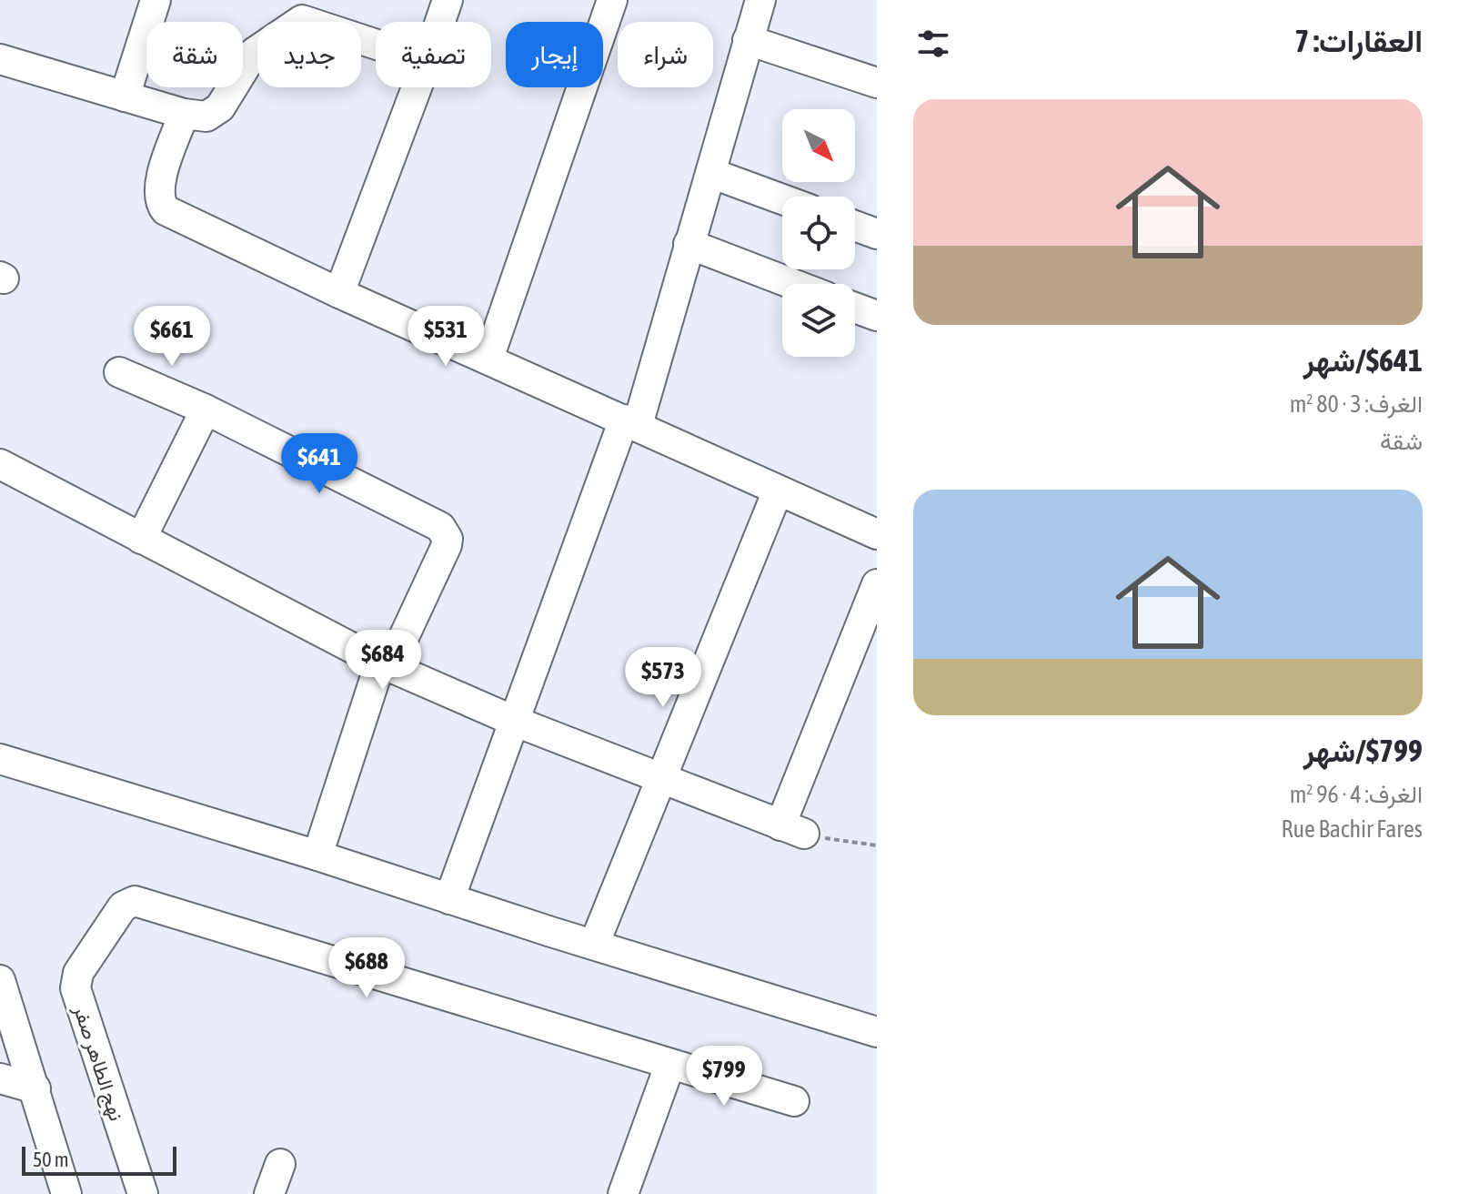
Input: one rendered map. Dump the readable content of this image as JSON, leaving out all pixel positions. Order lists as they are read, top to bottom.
{
  "streets": {
    "street": ["نهج الطاهر صفر"]
  },
  "scale_bar": "50 m",
  "north": "bottom right",
  "page": {
    "heading": "العقارات: 7",
    "chip": [
      "شراء",
      "إيجار",
      "تصفية",
      "جديد",
      "شقة"
    ],
    "list": [
      {
        "name": "$641/شهر",
        "note": "الغرف: 3 · 80 m² · شقة"
      },
      {
        "name": "$799/شهر",
        "note": "الغرف: 4 · 96 m² · Rue Bachir Fares"
      }
    ],
    "price": [
      "$661",
      "$531",
      "$641",
      "$684",
      "$573",
      "$688",
      "$799"
    ],
    "scale": "50 m"
  }
}
